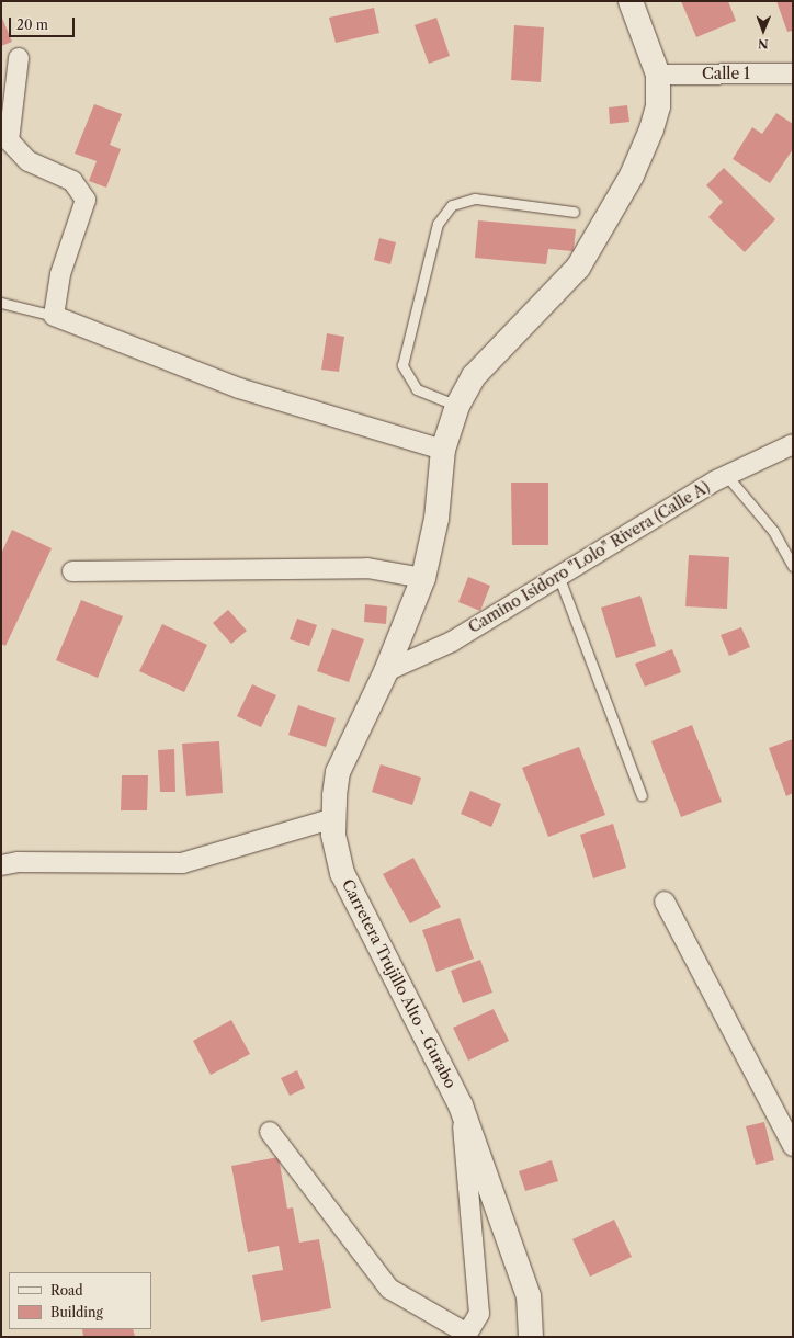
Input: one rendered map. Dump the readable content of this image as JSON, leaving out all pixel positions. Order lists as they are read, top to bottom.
{
  "streets": {
    "main road": ["Carretera Trujillo Alto - Gurabo"],
    "street": ["Calle 1", "Camino Isidoro \"Lolo\" Rivera (Calle A)"]
  },
  "crossings": [
    ["Calle 1", "Carretera Trujillo Alto - Gurabo"],
    ["Camino Isidoro \"Lolo\" Rivera (Calle A)", "Carretera Trujillo Alto - Gurabo"]
  ],
  "legend": ["Road", "Building"],
  "scale_bar": "20 m",
  "north": "bottom"
}
